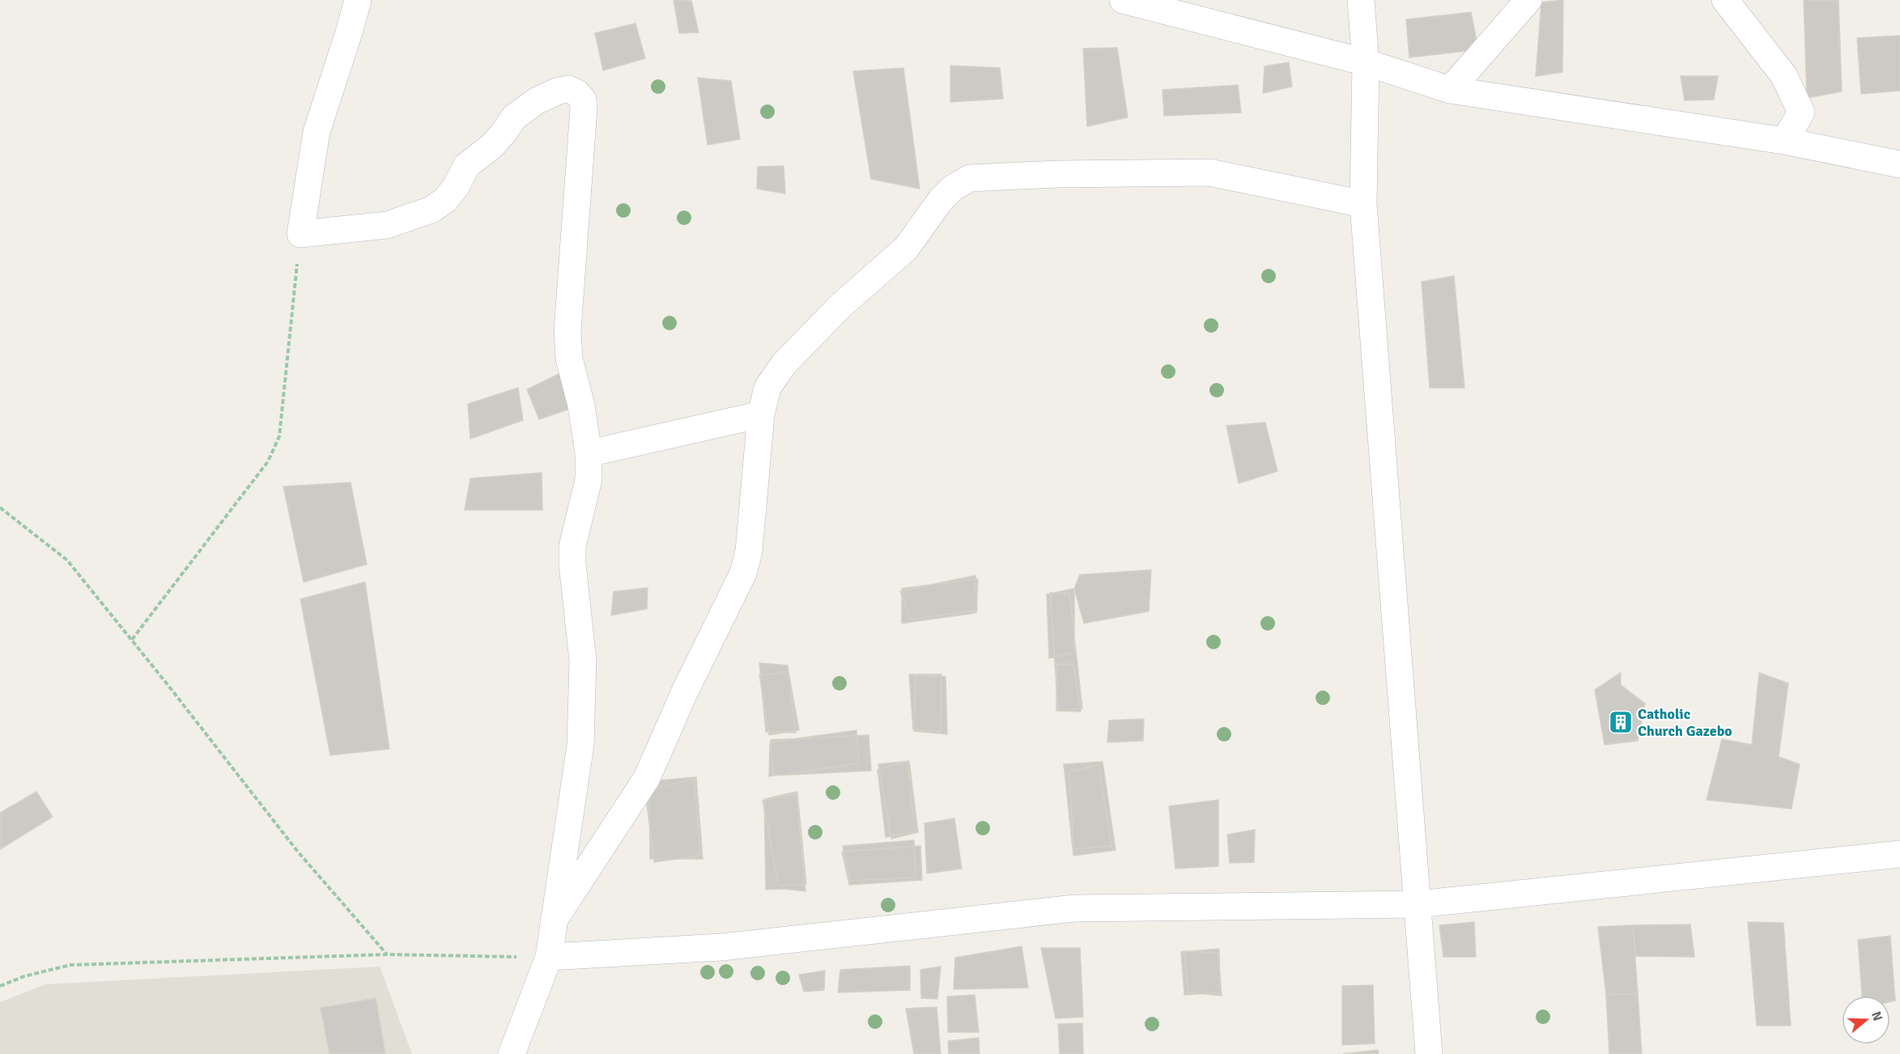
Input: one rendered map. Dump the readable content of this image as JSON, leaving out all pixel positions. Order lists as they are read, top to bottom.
{
  "places": {
    "building": ["Catholic Church Gazebo"]
  },
  "north": "right"
}
